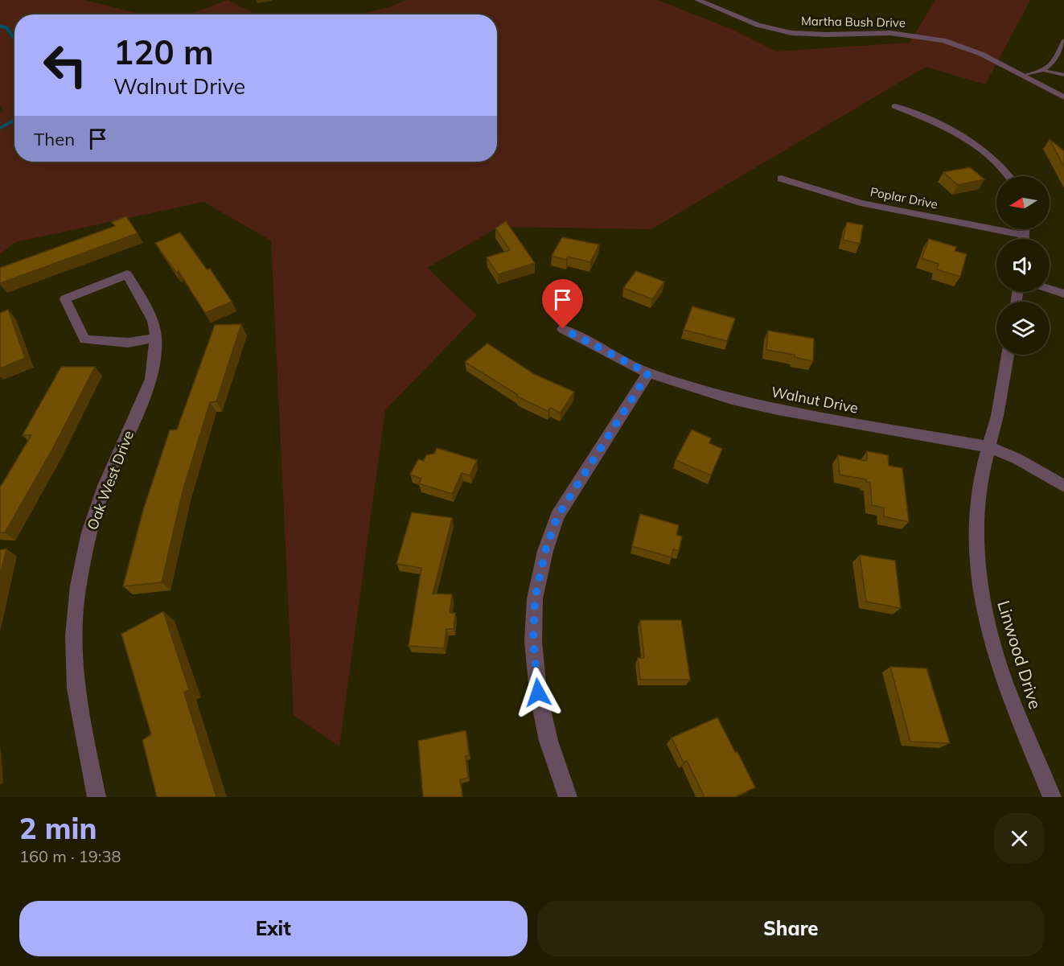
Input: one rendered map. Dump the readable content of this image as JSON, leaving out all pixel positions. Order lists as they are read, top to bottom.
{
  "streets": {
    "street": [
      "Martha Bush Drive",
      "Poplar Drive",
      "Walnut Drive",
      "Oak West Drive",
      "Linwood Drive"
    ]
  },
  "crossings": [
    ["Walnut Drive", "Linwood Drive"]
  ],
  "north": "left",
  "page": {
    "turn": ["120 m", "Walnut Drive"],
    "then": "Then",
    "heading": ["2 min", "160 m · 19:38"],
    "buttons": ["Exit", "Share"]
  }
}
